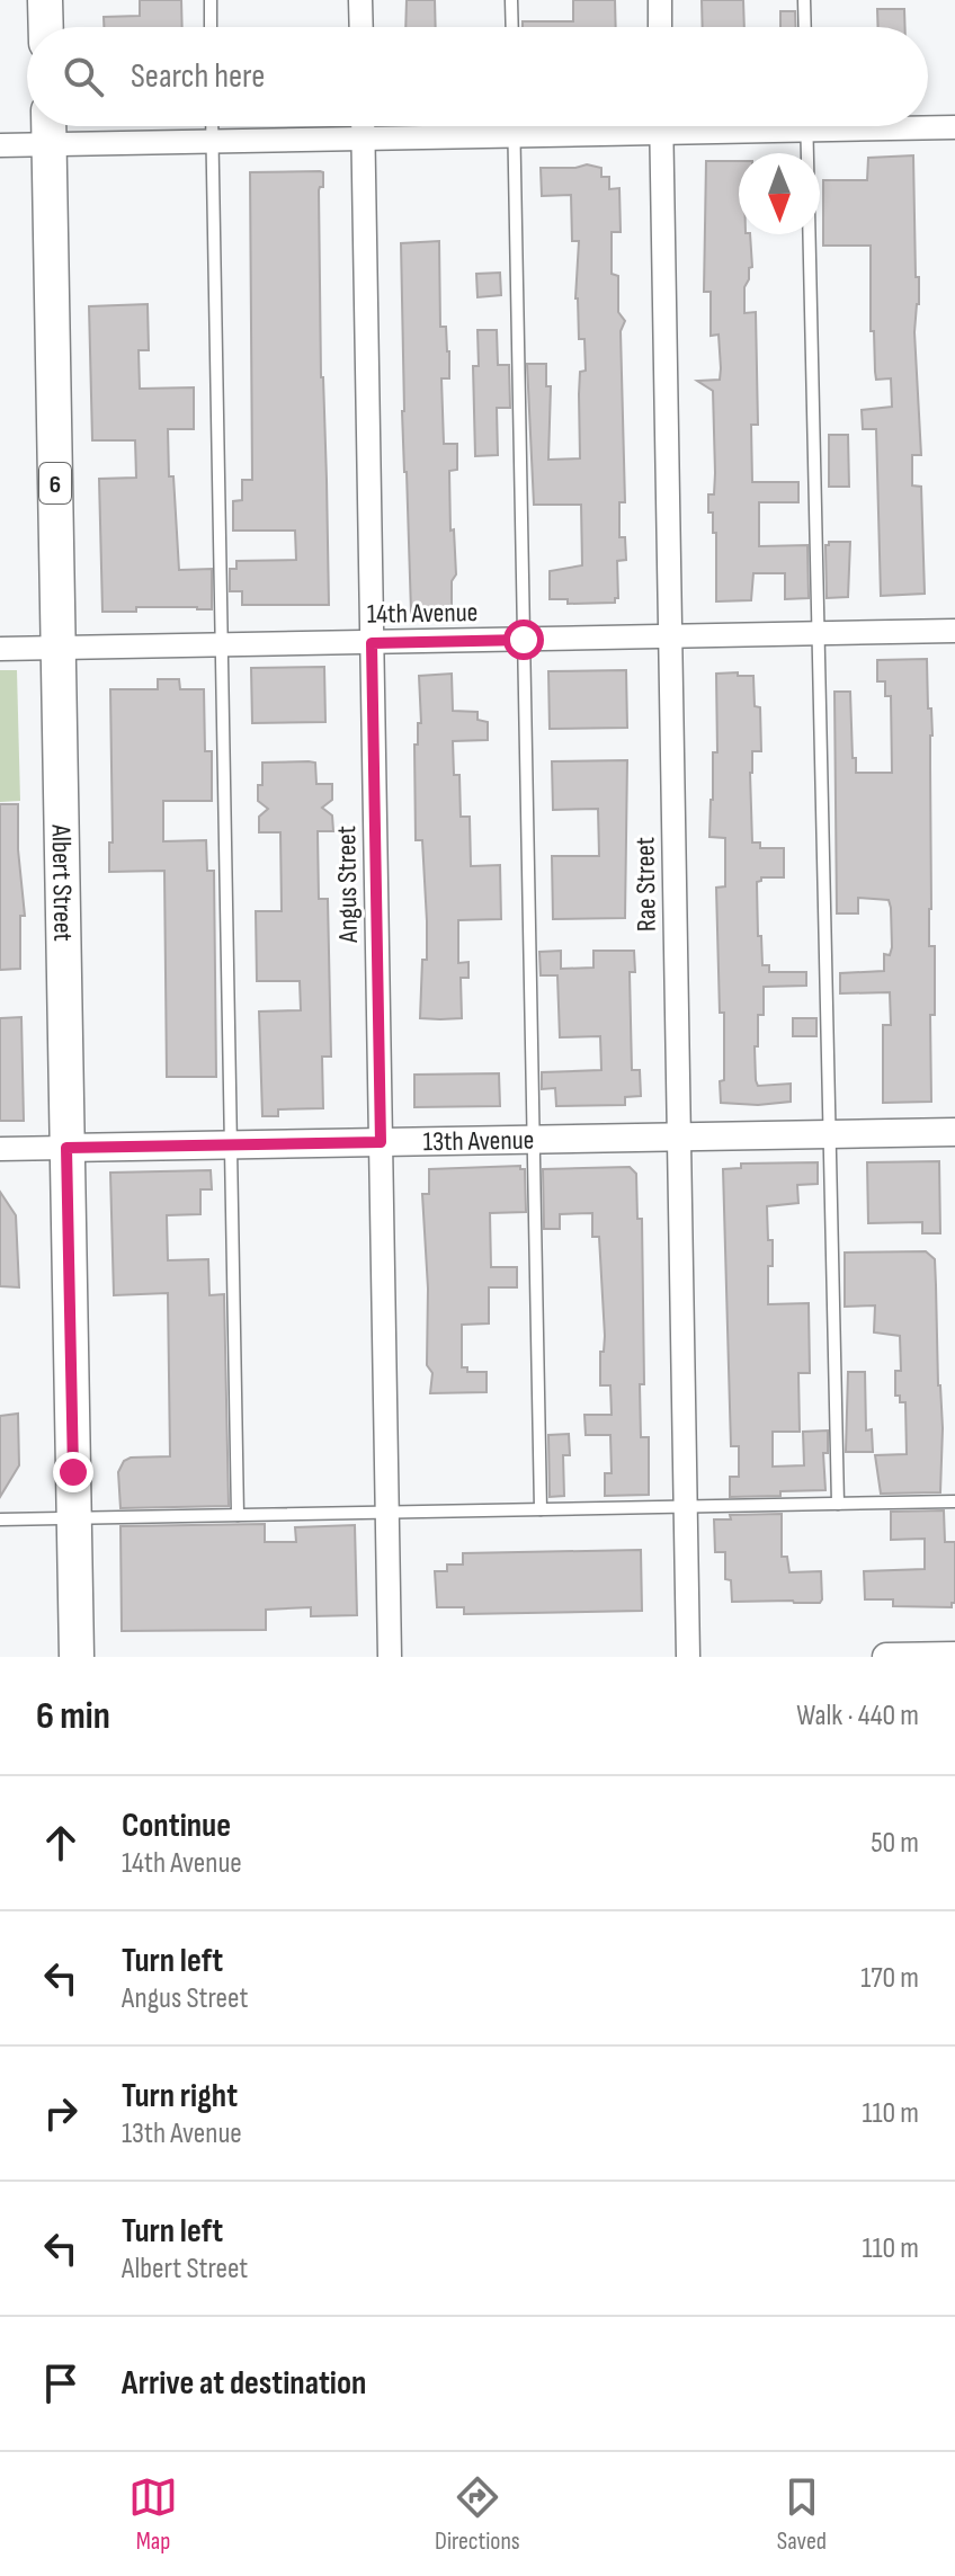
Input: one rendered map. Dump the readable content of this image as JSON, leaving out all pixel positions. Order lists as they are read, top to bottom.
{
  "streets": {
    "main road": ["6", "Albert Street"],
    "street": [
      "14th Avenue",
      "Angus Street",
      "Rae Street",
      "13th Avenue"
    ]
  },
  "crossings": [
    ["14th Avenue", "Albert Street"],
    ["14th Avenue", "Angus Street"],
    ["14th Avenue", "Rae Street"],
    ["Albert Street", "13th Avenue"],
    ["Angus Street", "13th Avenue"],
    ["Rae Street", "13th Avenue"]
  ],
  "north": "bottom",
  "page": {
    "search": "Search here",
    "heading": ["6 min", "Walk · 440 m"],
    "list": [
      ["Continue", "14th Avenue", "50 m"],
      ["Turn left", "Angus Street", "170 m"],
      ["Turn right", "13th Avenue", "110 m"],
      ["Turn left", "Albert Street", "110 m"],
      "Arrive at destination"
    ],
    "nav": ["Map", "Directions", "Saved"]
  }
}
